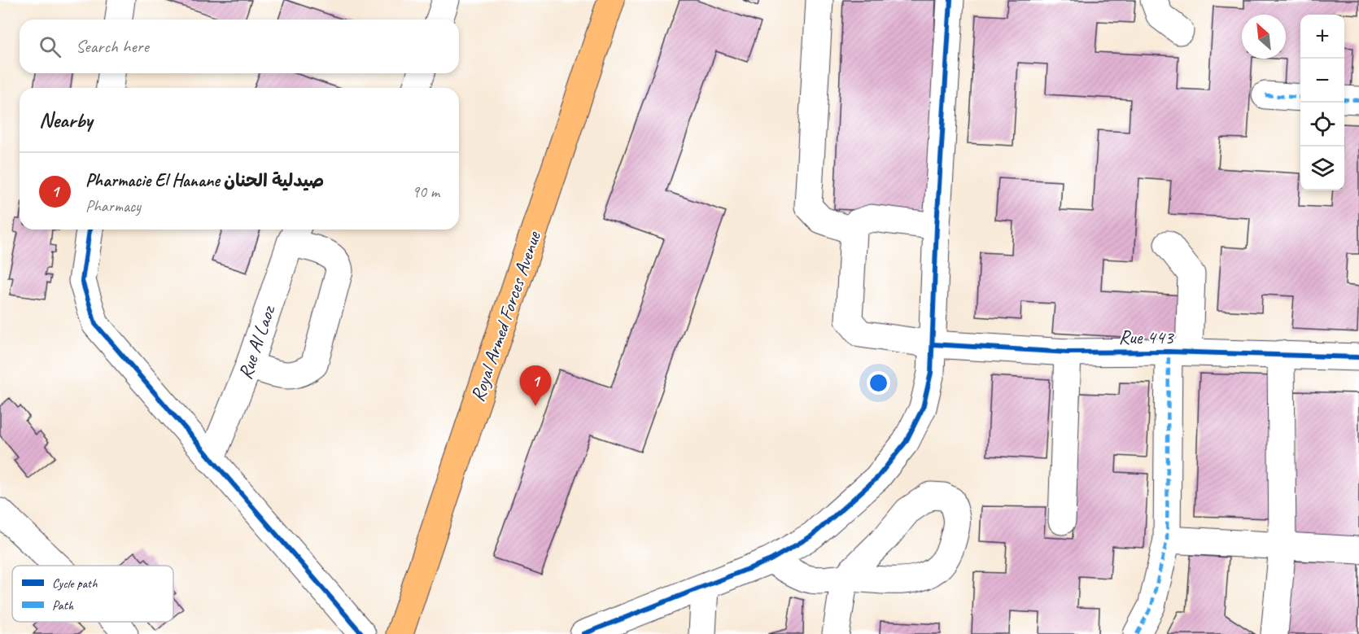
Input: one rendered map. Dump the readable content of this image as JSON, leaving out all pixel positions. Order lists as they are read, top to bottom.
{
  "streets": {
    "main road": ["Royal Armed Forces Avenue"],
    "street": ["Rue 443", "Rue Al Laoz"]
  },
  "legend": ["Cycle path", "Path"],
  "north": "top left",
  "page": {
    "map_buttons": ["+", "−"],
    "search": "Search here",
    "heading": "Nearby",
    "list": [
      {
        "mark": "1",
        "name": "Pharmacie El Hanane صيدلية الحنان",
        "note": "Pharmacy",
        "value": "90 m"
      }
    ],
    "pins": "1"
  }
}
